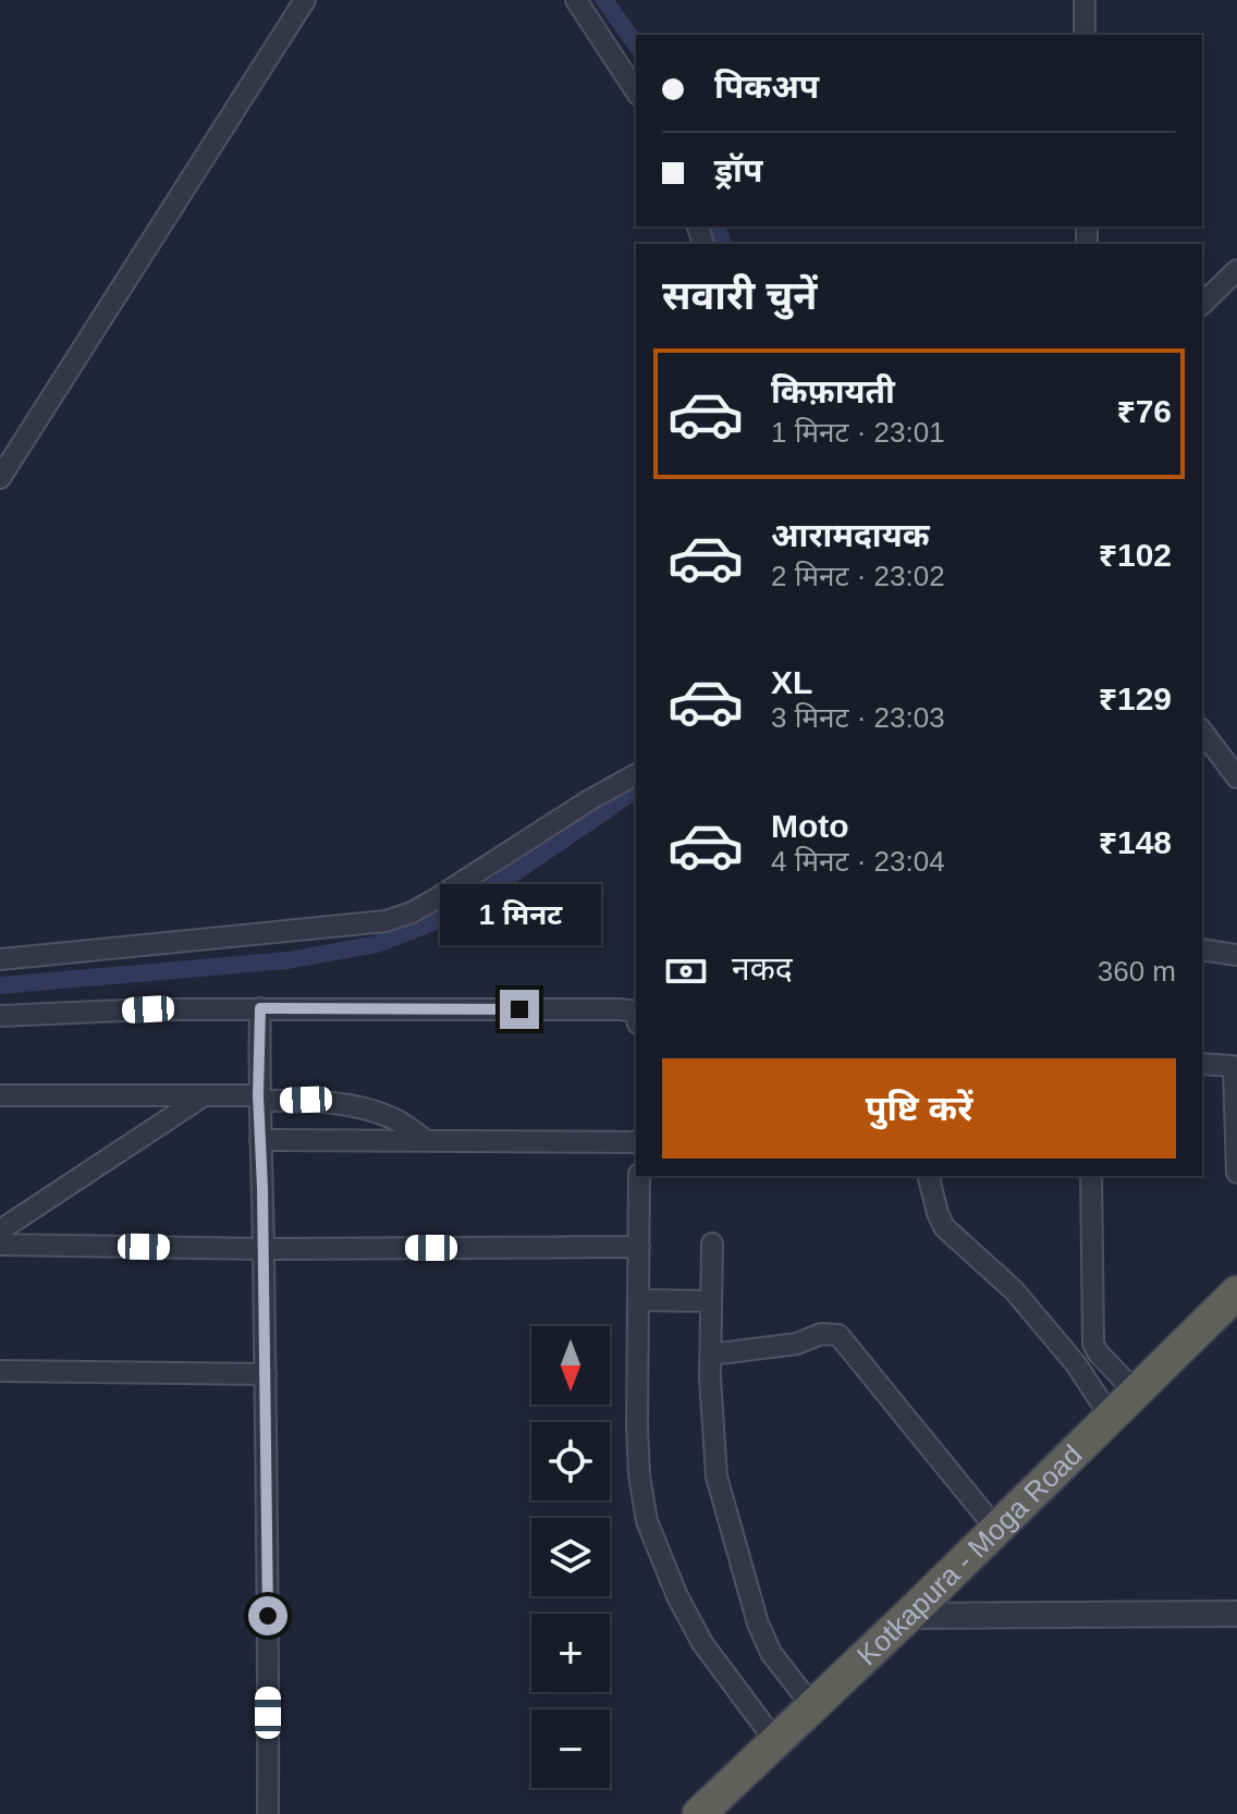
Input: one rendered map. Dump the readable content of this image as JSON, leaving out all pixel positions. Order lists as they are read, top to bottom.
{
  "streets": {
    "highway": ["Kotkapura - Moga Road"]
  },
  "north": "bottom",
  "page": {
    "banner": ["पिकअप", "ड्रॉप"],
    "heading": "सवारी चुनें",
    "list": [
      {
        "name": "किफ़ायती",
        "note": "1 मिनट · 23:01",
        "value": "₹76"
      },
      {
        "name": "आरामदायक",
        "note": "2 मिनट · 23:02",
        "value": "₹102"
      },
      {
        "name": "XL",
        "note": "3 मिनट · 23:03",
        "value": "₹129"
      },
      {
        "name": "Moto",
        "note": "4 मिनट · 23:04",
        "value": "₹148"
      }
    ],
    "bubble": "1 मिनट",
    "pay": ["नकद", "360 m"],
    "buttons": "पुष्टि करें",
    "map_buttons": ["+", "−"]
  }
}
